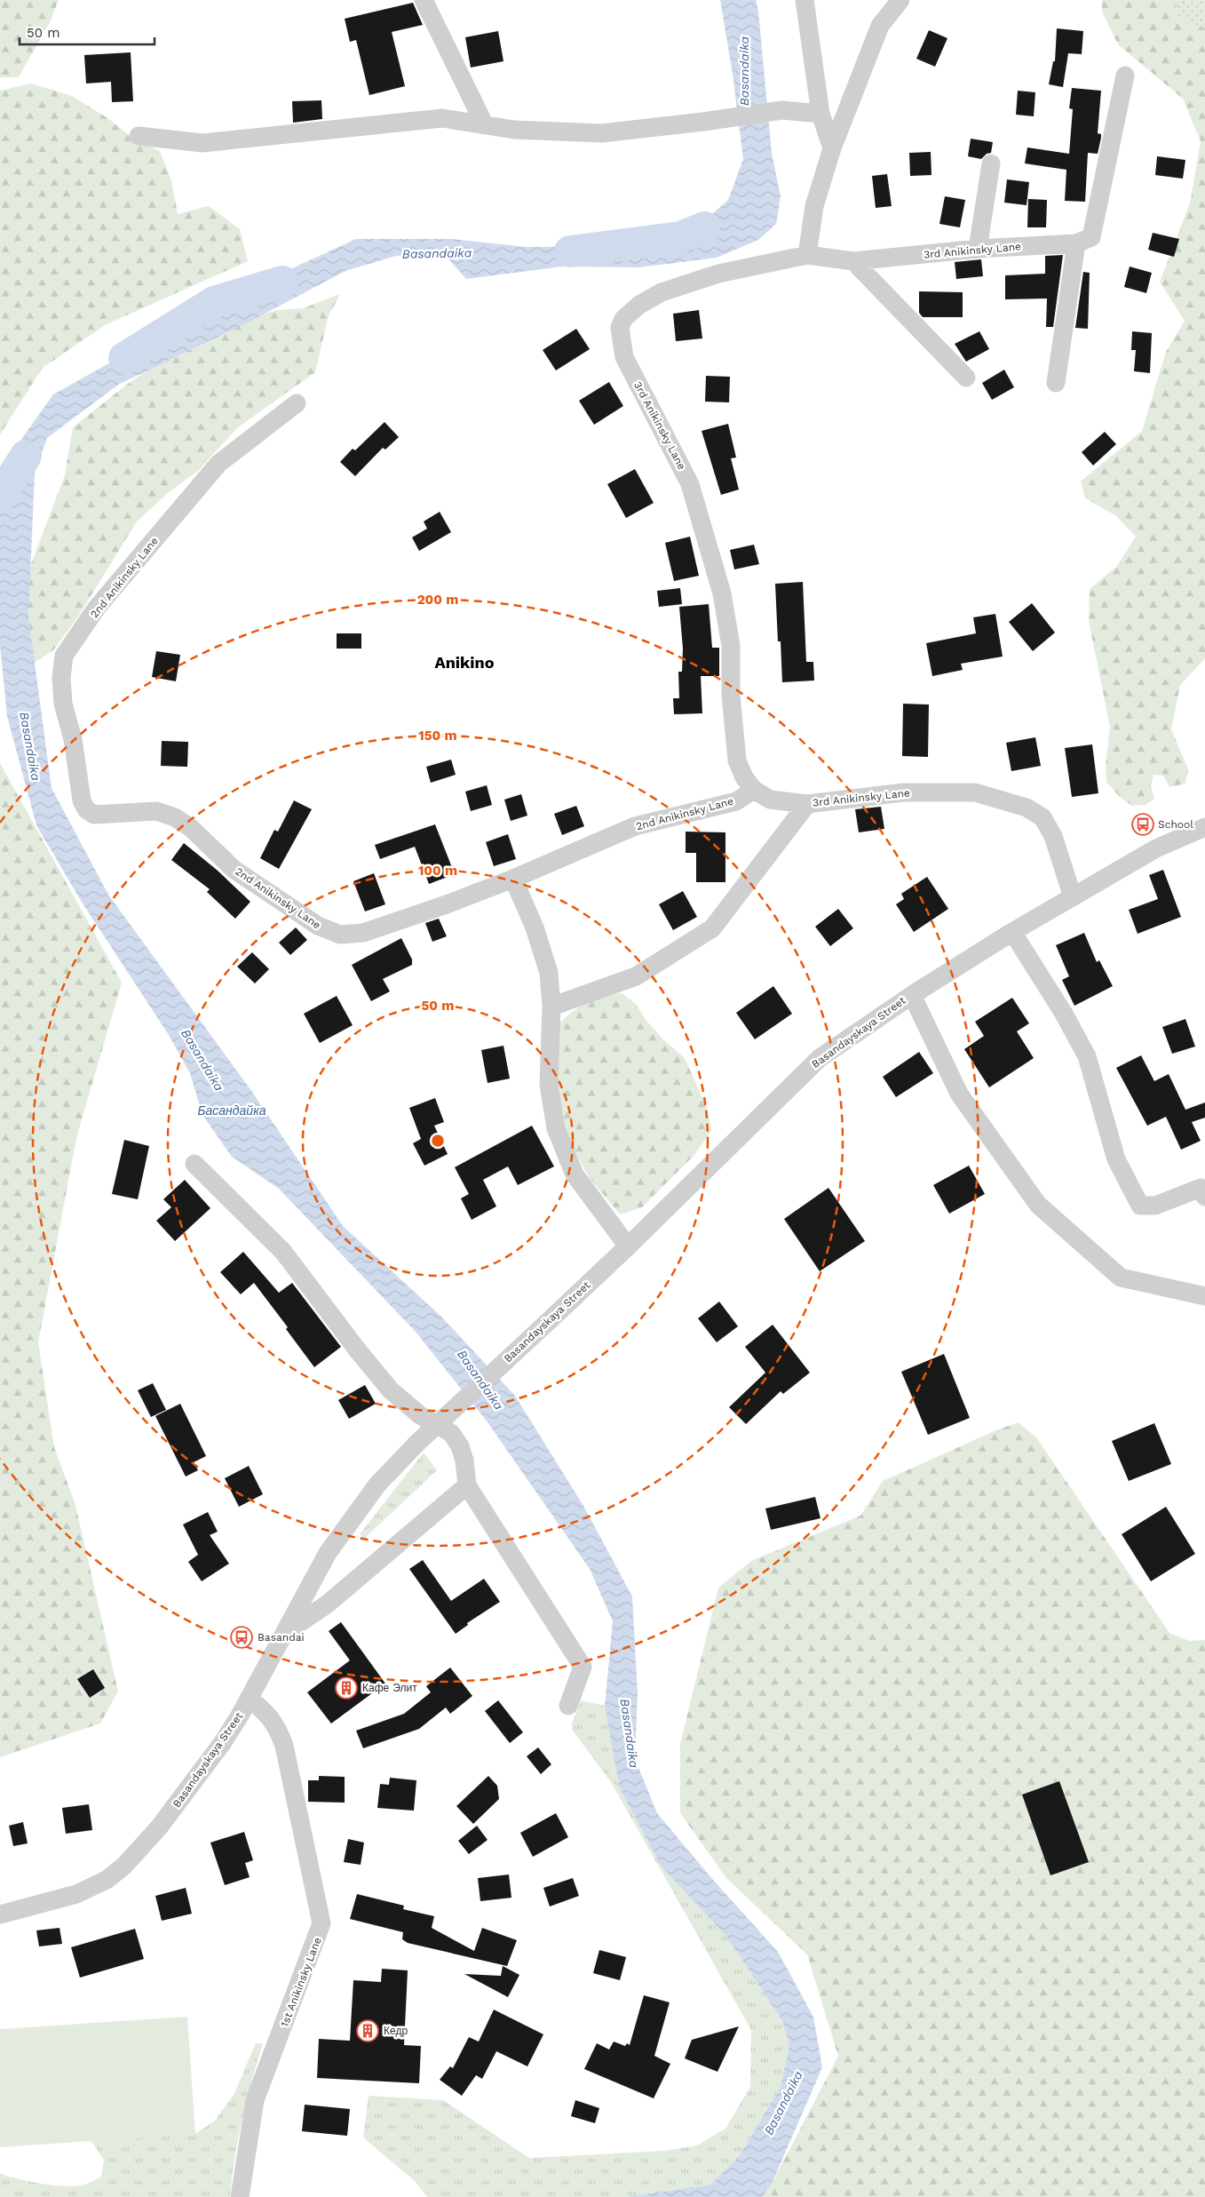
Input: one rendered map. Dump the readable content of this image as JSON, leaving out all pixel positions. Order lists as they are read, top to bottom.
{
  "streets": {
    "street": [
      "3rd Anikinsky Lane",
      "2nd Anikinsky Lane",
      "Basandayskaya Street",
      "1st Anikinsky Lane"
    ]
  },
  "crossings": [
    ["3rd Anikinsky Lane", "2nd Anikinsky Lane"],
    ["3rd Anikinsky Lane", "Basandayskaya Street"],
    ["Basandayskaya Street", "1st Anikinsky Lane"]
  ],
  "districts": ["Anikino"],
  "water": ["Basandaika", "Басандайка"],
  "places": {
    "bus stop": ["School", "Basandai"],
    "building": ["Кафе Элит", "Кедр"]
  },
  "scale_bar": "50 m",
  "rings": [
    "200 m",
    "150 m",
    "100 m",
    "50 m"
  ]
}
